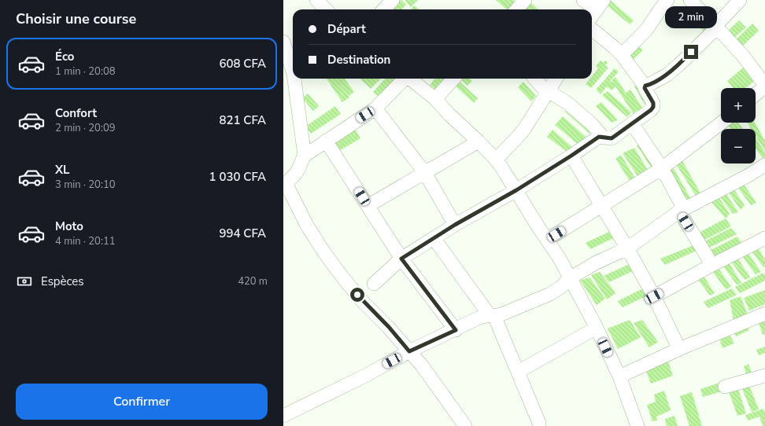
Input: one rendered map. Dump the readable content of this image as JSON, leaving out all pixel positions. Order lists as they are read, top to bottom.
{
  "page": {
    "heading": "Choisir une course",
    "bubble": "2 min",
    "banner": ["Départ", "Destination"],
    "list": [
      {
        "name": "Éco",
        "note": "1 min · 20:08",
        "value": "608 CFA"
      },
      {
        "name": "Confort",
        "note": "2 min · 20:09",
        "value": "821 CFA"
      },
      {
        "name": "XL",
        "note": "3 min · 20:10",
        "value": "1 030 CFA"
      },
      {
        "name": "Moto",
        "note": "4 min · 20:11",
        "value": "994 CFA"
      }
    ],
    "map_buttons": ["+", "−"],
    "pay": ["Espèces", "420 m"],
    "buttons": "Confirmer"
  }
}
